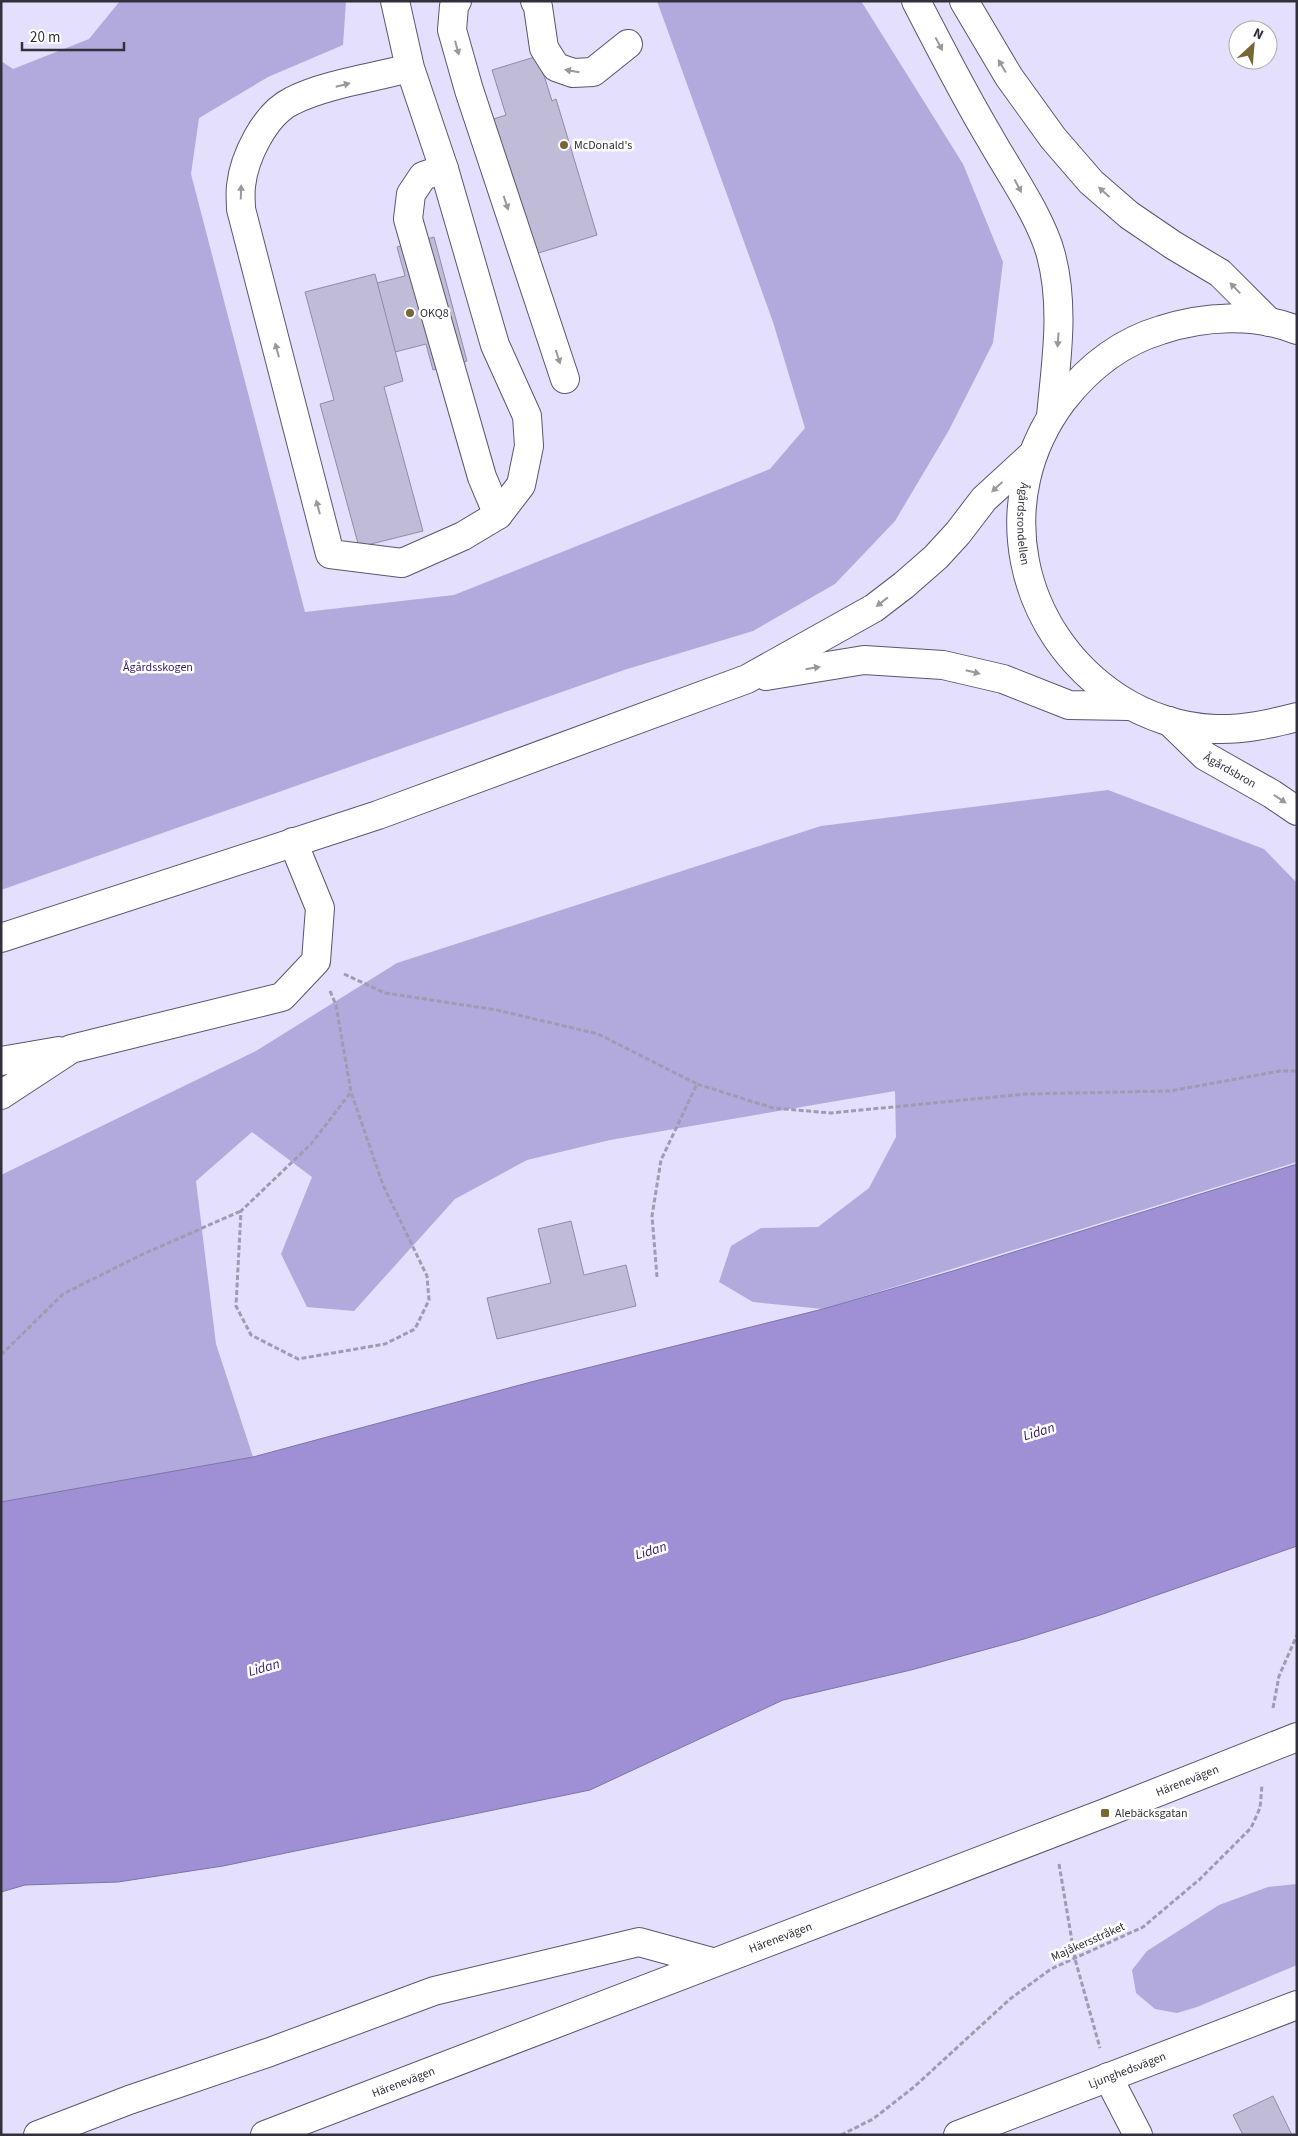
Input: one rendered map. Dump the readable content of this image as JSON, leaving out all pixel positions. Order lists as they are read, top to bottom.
{
  "streets": {
    "main road": [
      "Ågårdsrondellen",
      "Ågårdsbron",
      "Härenevägen",
      "Ljunghedsvägen"
    ],
    "path": ["Majåkersstråket"]
  },
  "crossings": [
    ["Ågårdsrondellen", "Ågårdsbron"]
  ],
  "one_way": ["Ågårdsbron"],
  "water": ["Lidan"],
  "parks": ["Ågårdsskogen"],
  "places": {
    "other": ["McDonald's", "OKQ8"],
    "transit": ["Alebäcksgatan"]
  },
  "scale_bar": "20 m",
  "north": "top right"
}
